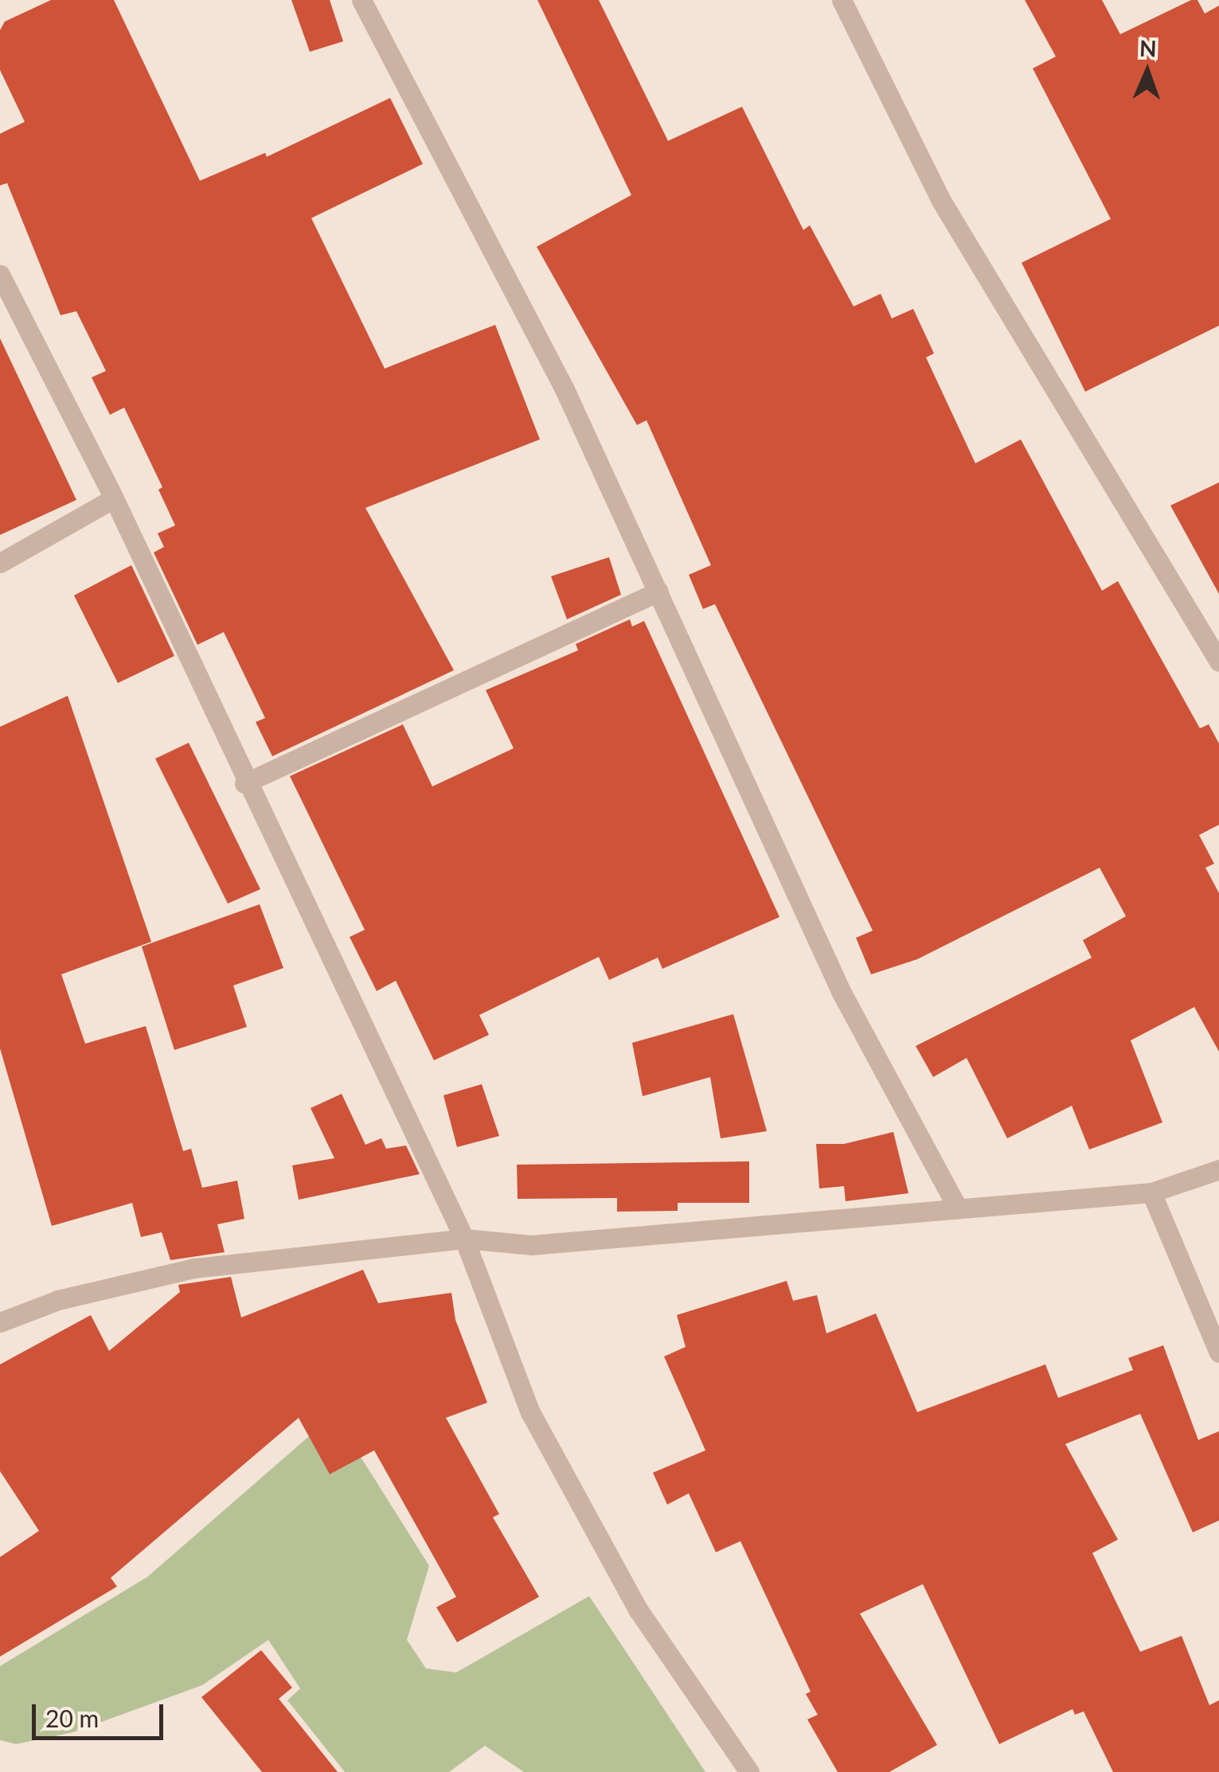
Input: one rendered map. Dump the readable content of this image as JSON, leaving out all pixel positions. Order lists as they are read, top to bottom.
{
  "scale_bar": "20 m",
  "north": "top"
}
